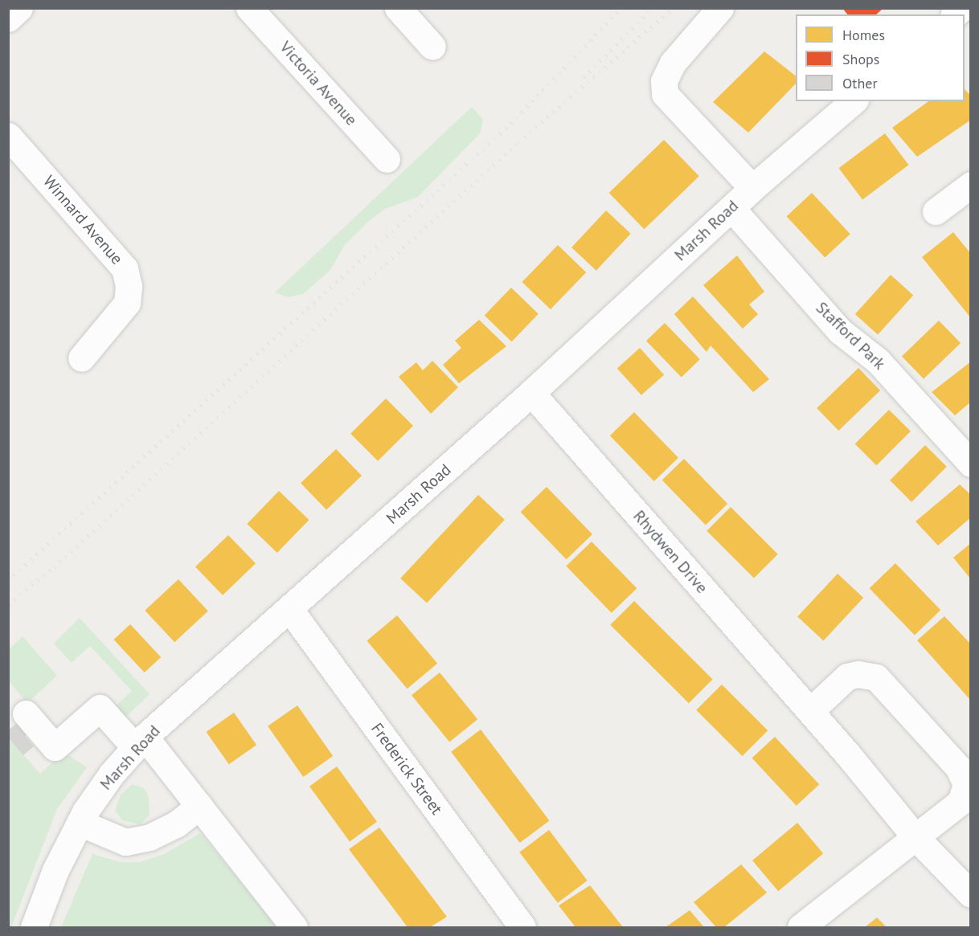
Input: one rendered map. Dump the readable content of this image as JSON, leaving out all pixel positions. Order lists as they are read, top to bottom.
{
  "streets": {
    "street": [
      "Victoria Avenue",
      "Winnard Avenue",
      "Marsh Road",
      "Stafford Park",
      "Rhydwen Drive",
      "Frederick Street"
    ]
  },
  "crossings": [
    ["Marsh Road", "Stafford Park"],
    ["Marsh Road", "Rhydwen Drive"],
    ["Marsh Road", "Frederick Street"]
  ],
  "legend": ["Homes", "Shops", "Other"]
}
